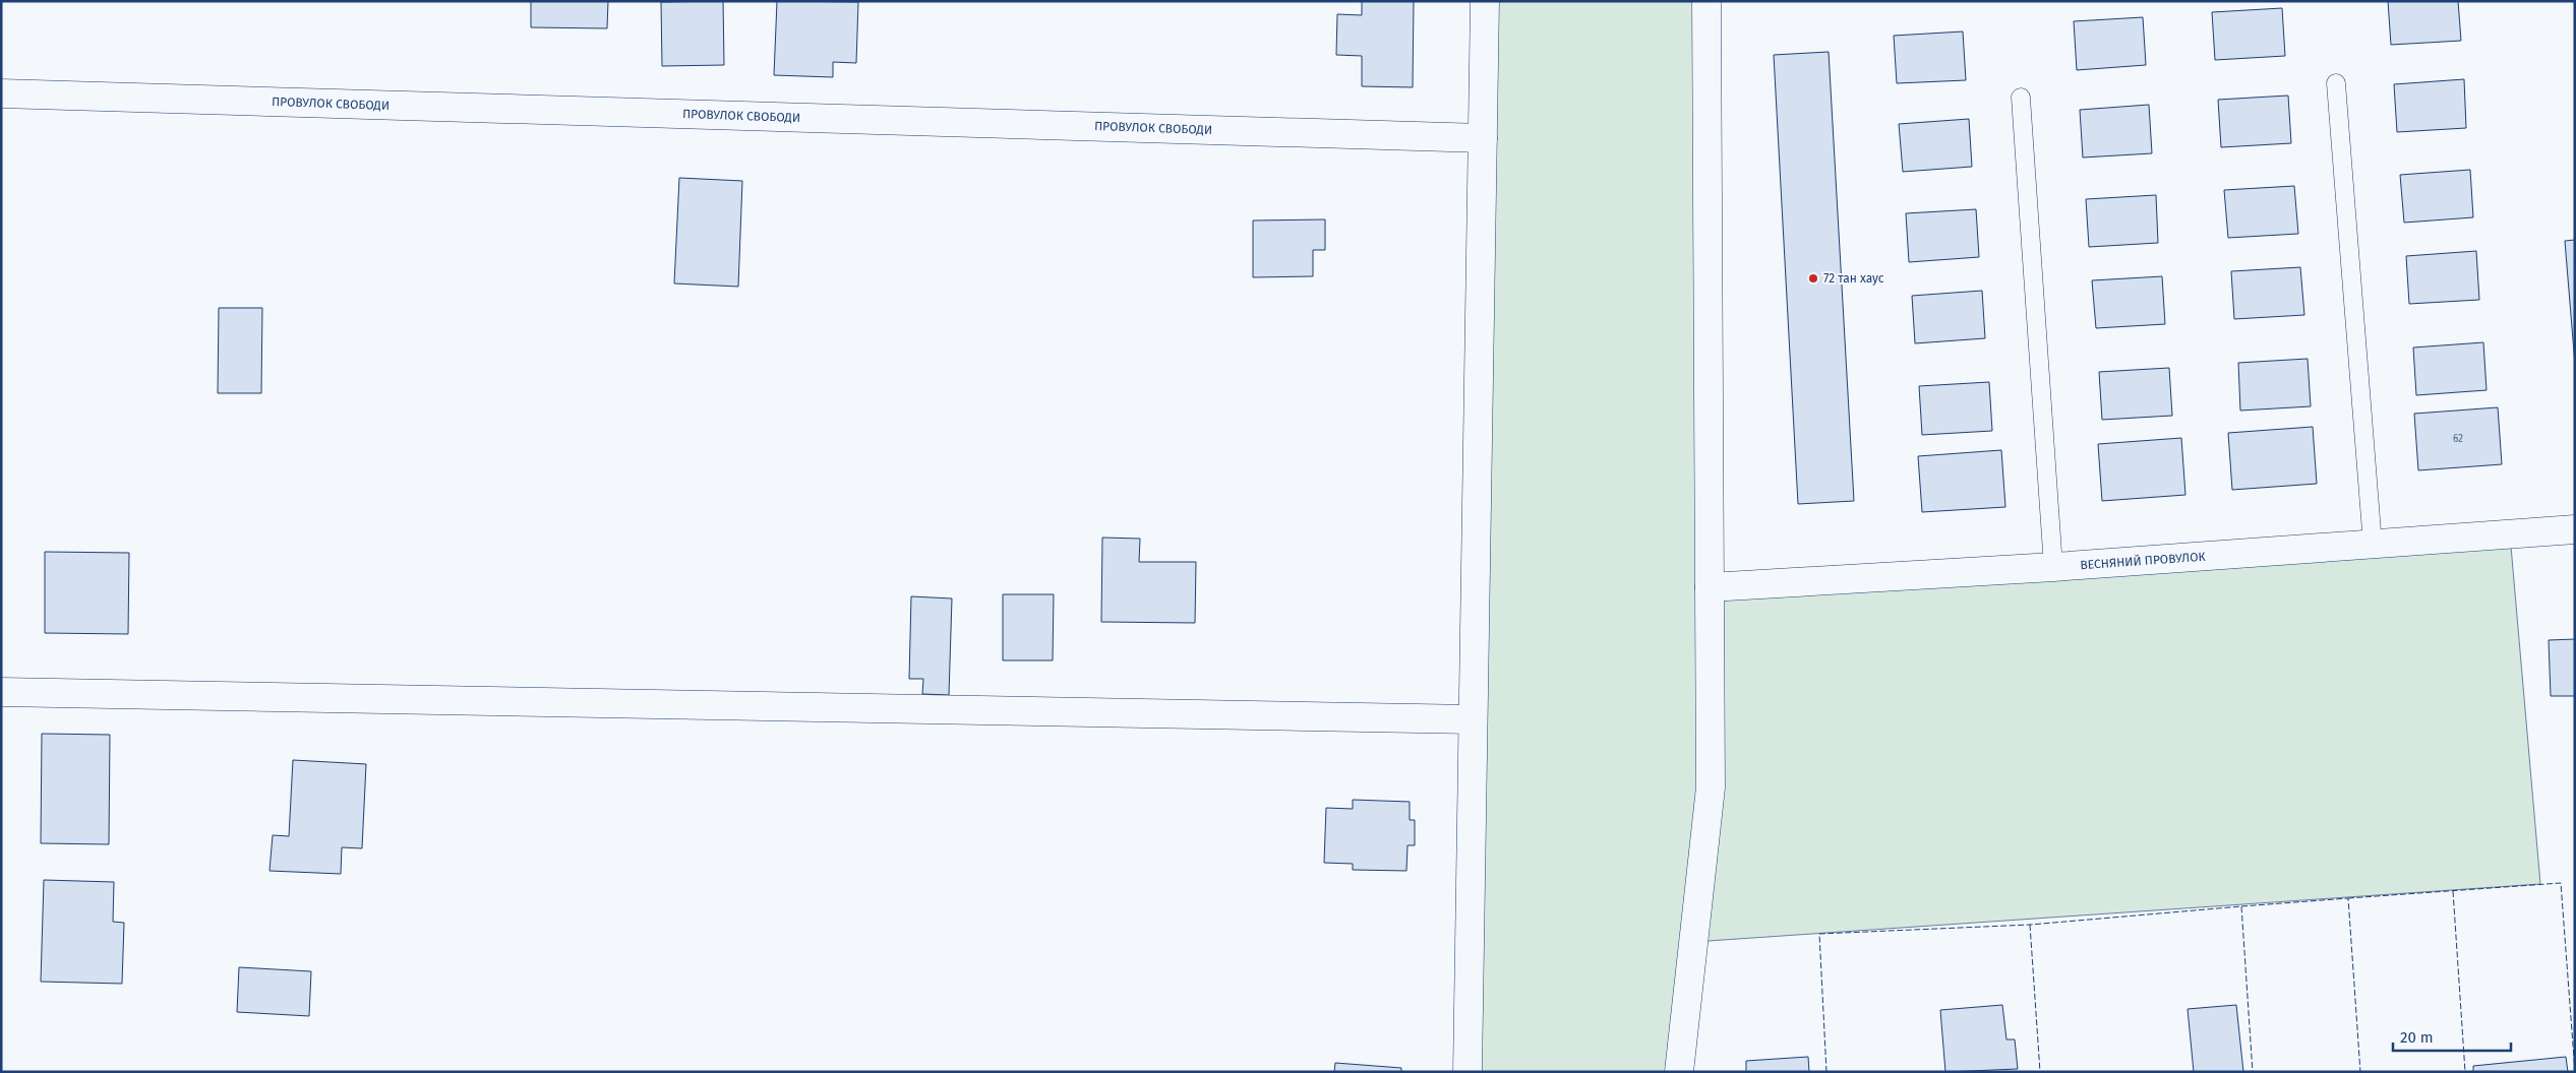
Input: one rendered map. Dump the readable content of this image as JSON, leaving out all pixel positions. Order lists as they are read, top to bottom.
{
  "streets": {
    "street": ["ПРОВУЛОК СВОБОДИ", "ВЕСНЯНИЙ ПРОВУЛОК"]
  },
  "places": ["72 тан хаус"],
  "house_numbers": ["62"],
  "scale_bar": "20 m"
}
